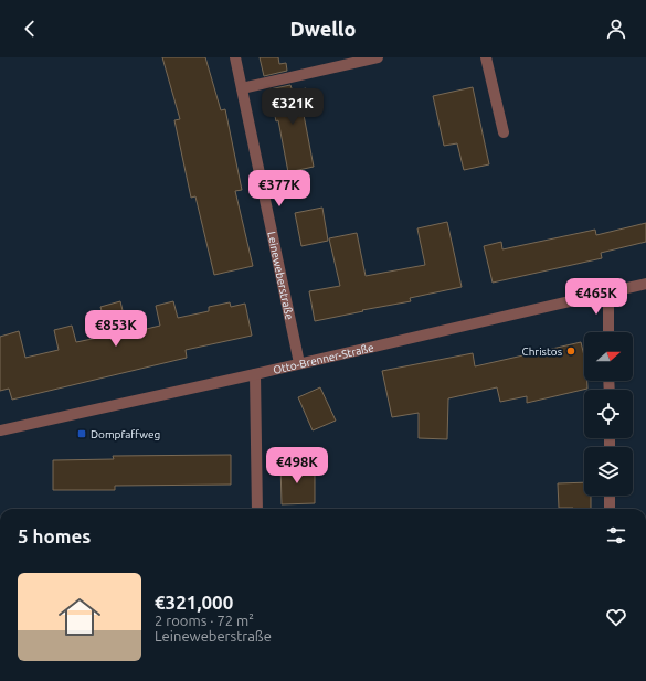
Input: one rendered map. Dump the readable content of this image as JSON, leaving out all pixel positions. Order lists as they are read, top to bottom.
{
  "streets": {
    "street": ["Leineweberstraße", "Otto-Brenner-Straße"]
  },
  "crossings": [
    ["Leineweberstraße", "Otto-Brenner-Straße"]
  ],
  "places": {
    "other": ["Christos"],
    "transit": ["Dompfaffweg"]
  },
  "north": "right",
  "page": {
    "header": "Dwello",
    "price": [
      "€321K",
      "€377K",
      "€465K",
      "€853K",
      "€498K"
    ],
    "heading": "5 homes",
    "list": [
      {
        "name": "€321,000",
        "note": "2 rooms · 72 m² · Leineweberstraße"
      }
    ]
  }
}
